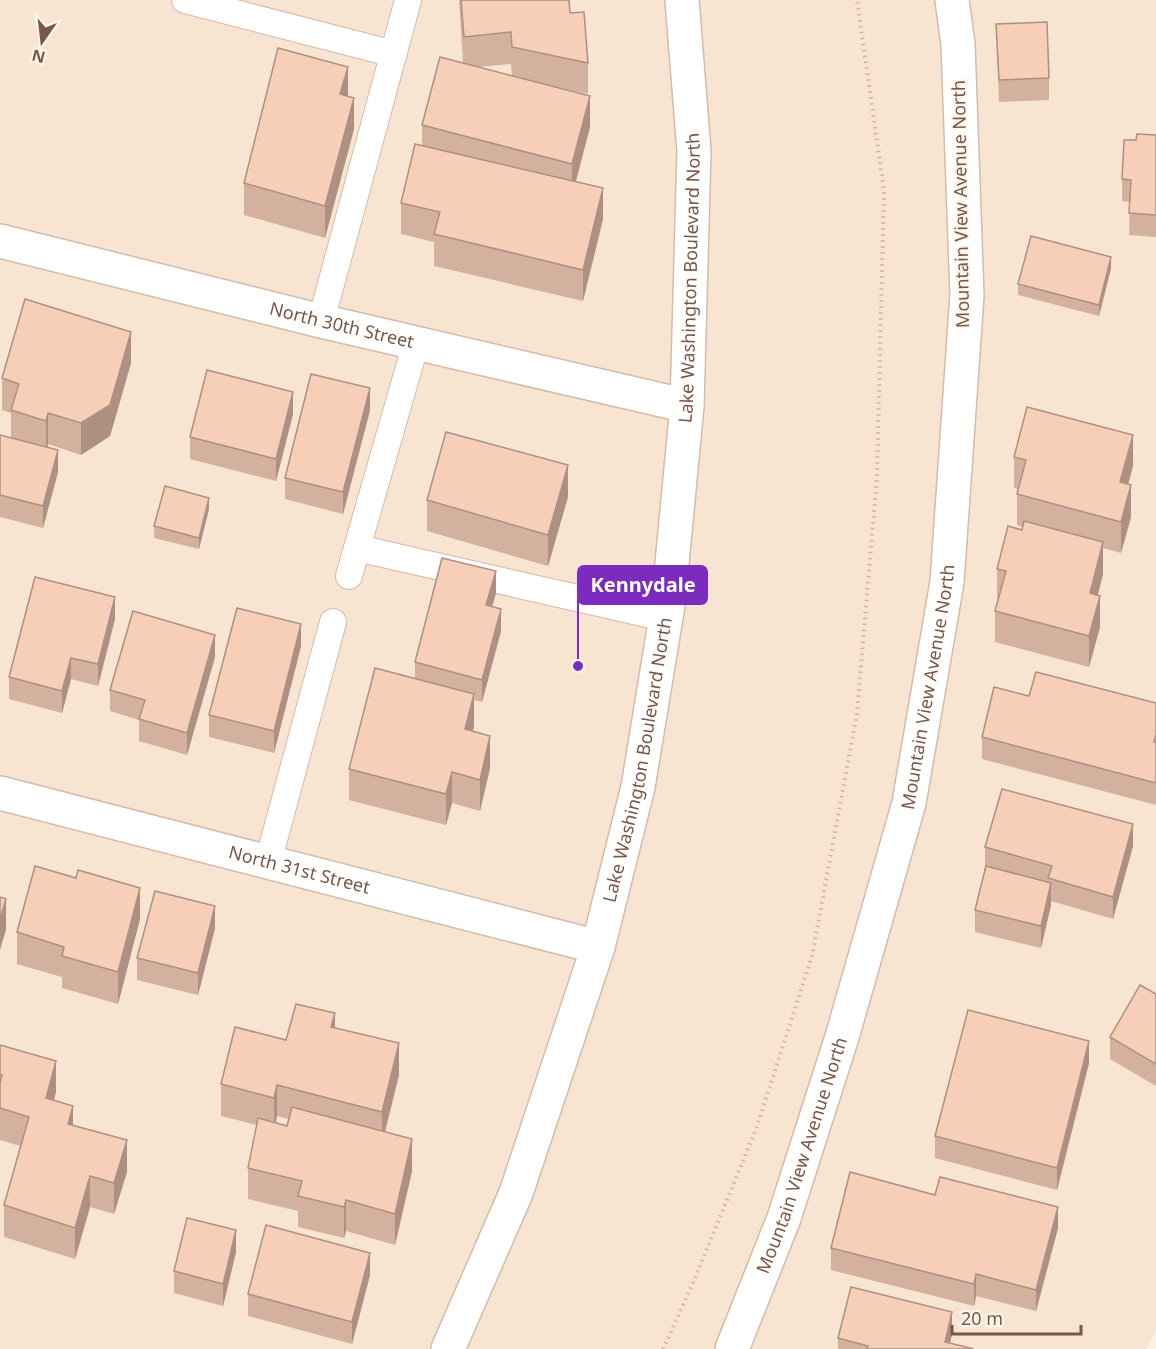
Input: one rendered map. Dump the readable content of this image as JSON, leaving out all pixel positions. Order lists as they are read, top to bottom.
{
  "streets": {
    "street": [
      "Mountain View Avenue North",
      "Lake Washington Boulevard North",
      "North 30th Street",
      "North 31st Street"
    ]
  },
  "crossings": [
    ["Lake Washington Boulevard North", "North 30th Street"],
    ["Lake Washington Boulevard North", "North 31st Street"]
  ],
  "places": ["Kennydale"],
  "scale_bar": "20 m",
  "north": "bottom"
}
